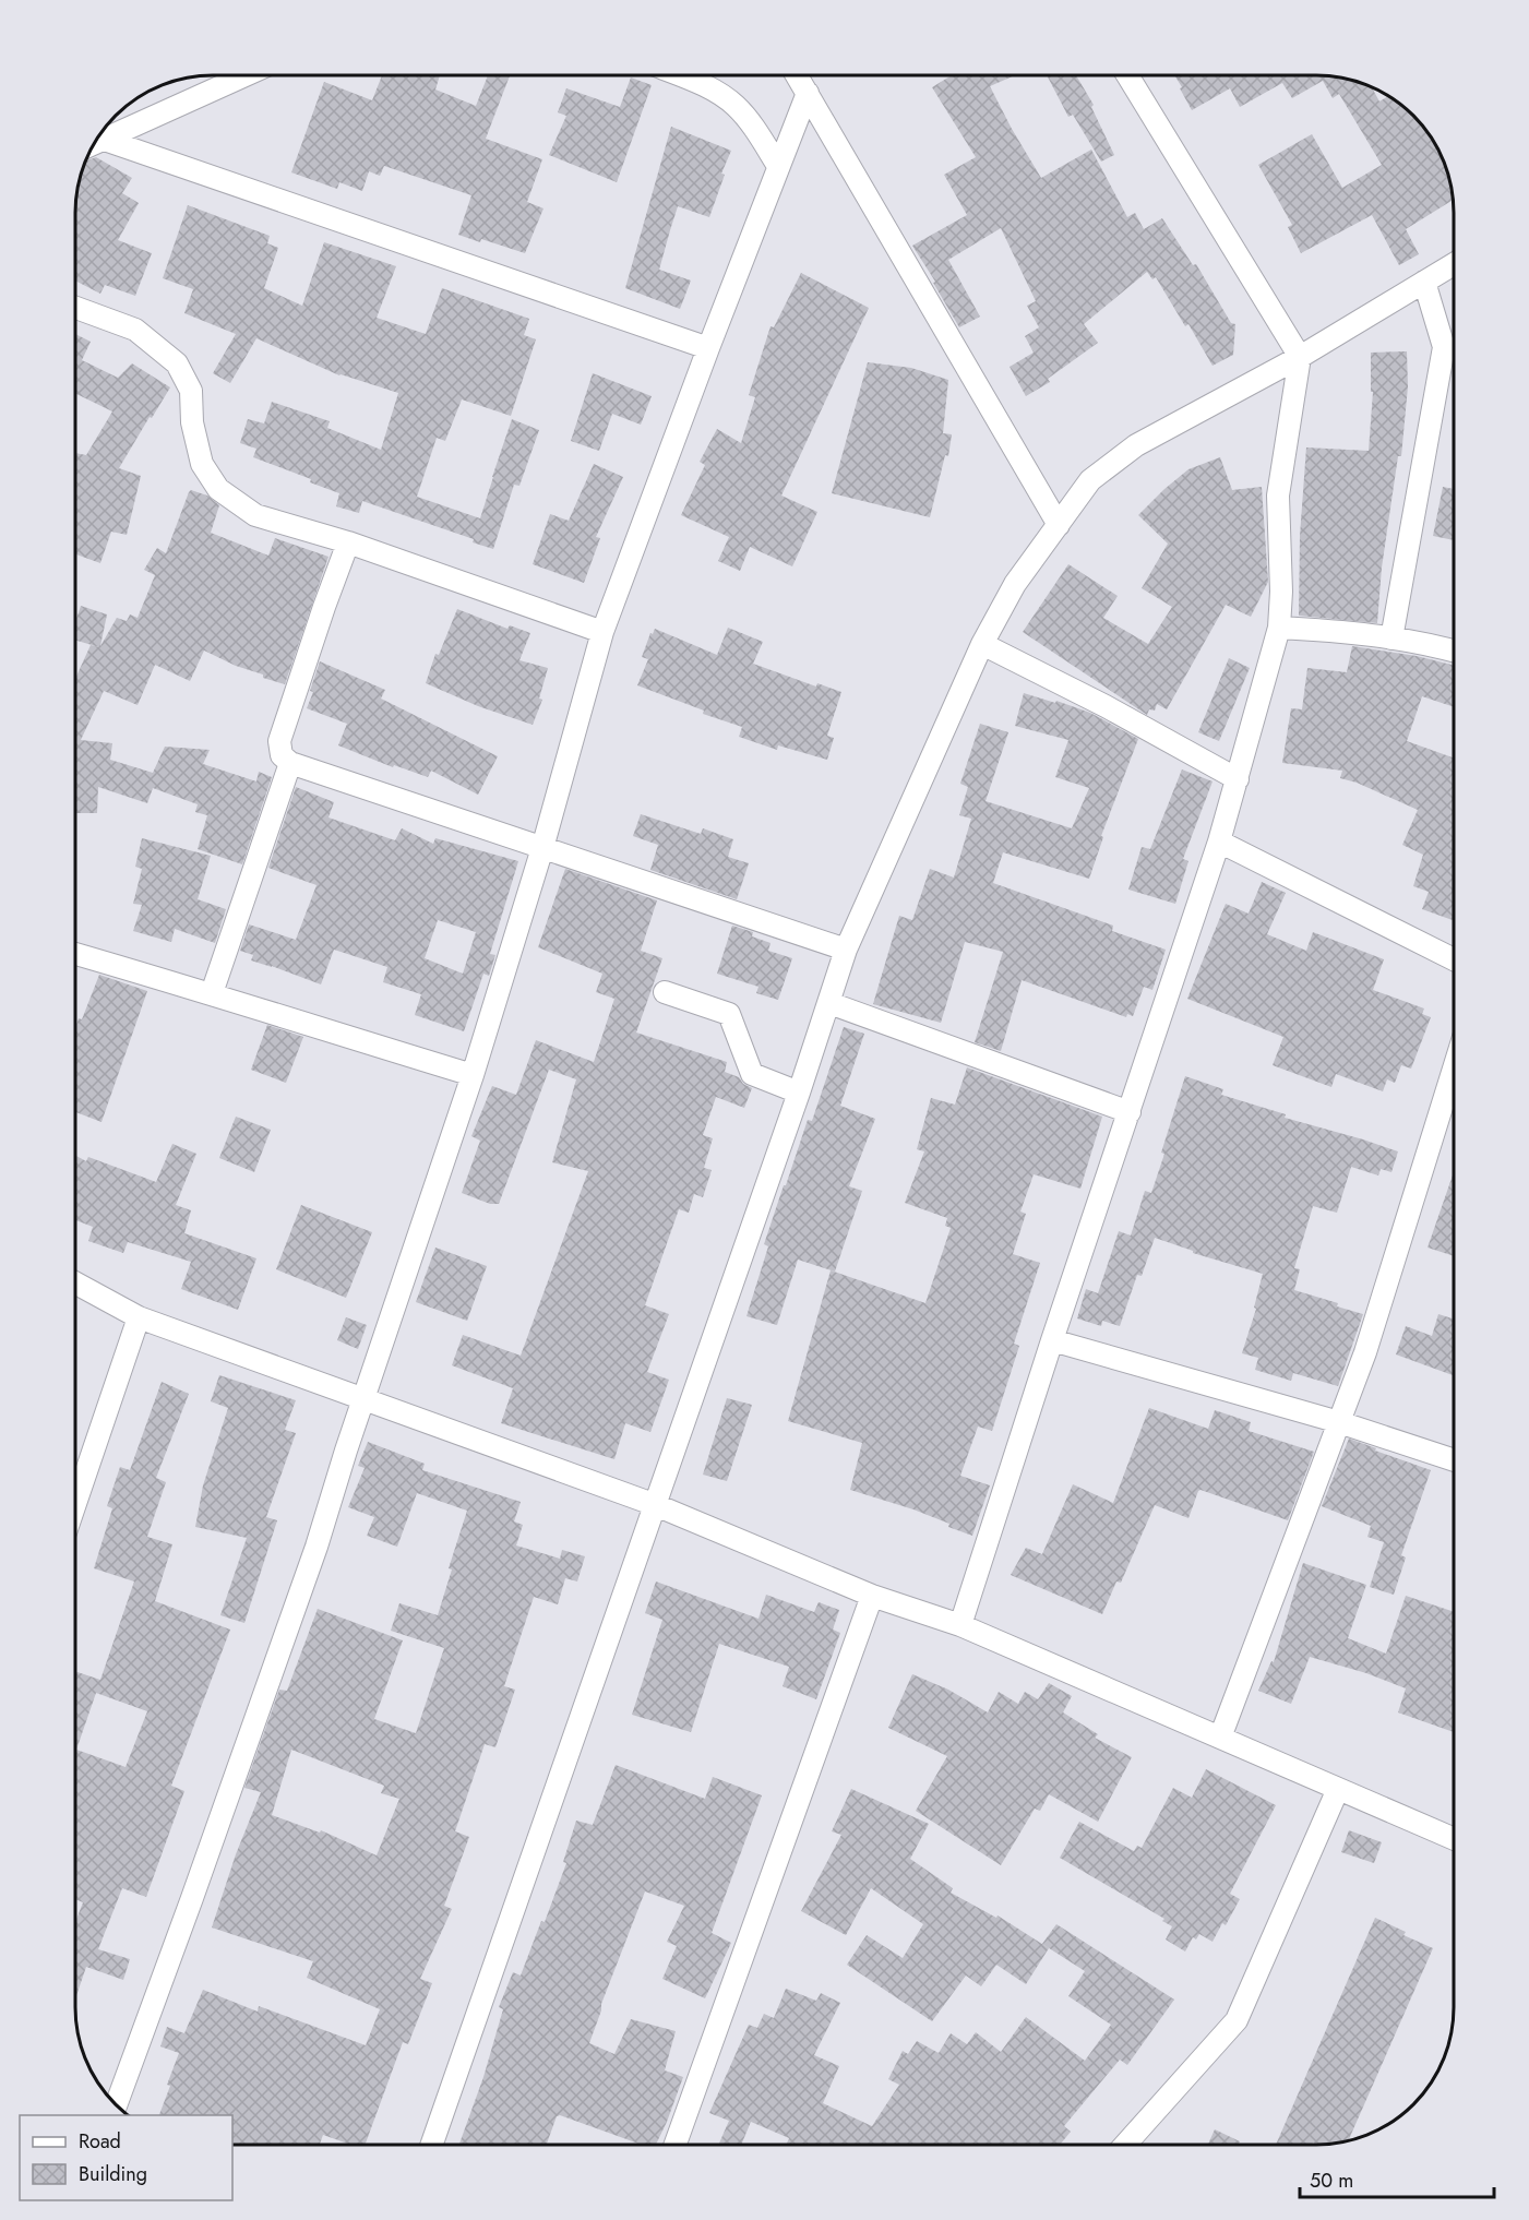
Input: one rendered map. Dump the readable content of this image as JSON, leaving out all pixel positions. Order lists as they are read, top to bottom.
{
  "legend": ["Road", "Building"],
  "scale_bar": "50 m"
}
